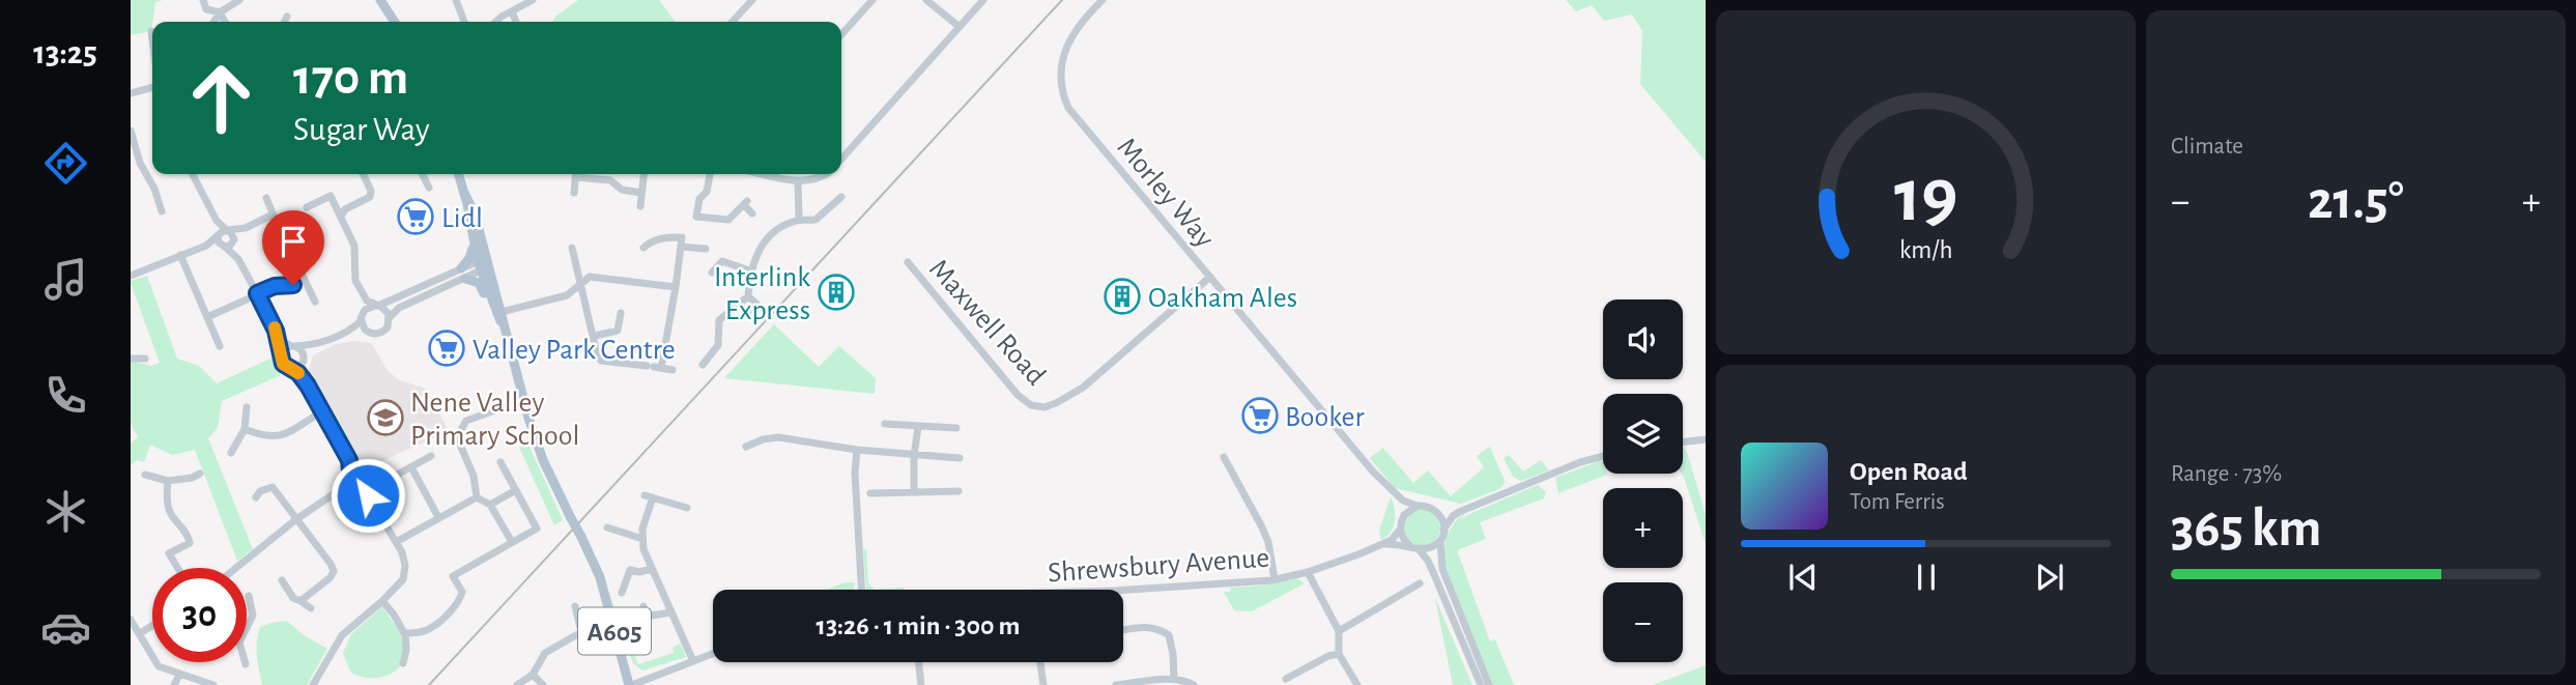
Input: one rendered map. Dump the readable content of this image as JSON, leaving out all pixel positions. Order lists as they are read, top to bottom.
{
  "streets": {
    "main road": ["A605"],
    "street": ["Morley Way", "Maxwell Road", "Shrewsbury Avenue"]
  },
  "crossings": [
    ["Morley Way", "Maxwell Road"],
    ["Morley Way", "Shrewsbury Avenue"]
  ],
  "places": {
    "supermarket": ["Lidl", "Valley Park Centre", "Booker"],
    "building": ["Interlink Express", "Oakham Ales"],
    "school or university": ["Nene Valley Primary School"]
  },
  "page": {
    "tabs": "13:25",
    "tile": [
      "Climate",
      ["Range · 73%", "365 km"]
    ],
    "turn": ["170 m", "Sugar Way"],
    "heat": ["−", "21.5°", "+"],
    "map_buttons": ["+", "−"],
    "song": ["Open Road", "Tom Ferris"],
    "limit": "30",
    "trip": "13:26 · 1 min · 300 m",
    "gauge": ["19", "km/h"]
  }
}
